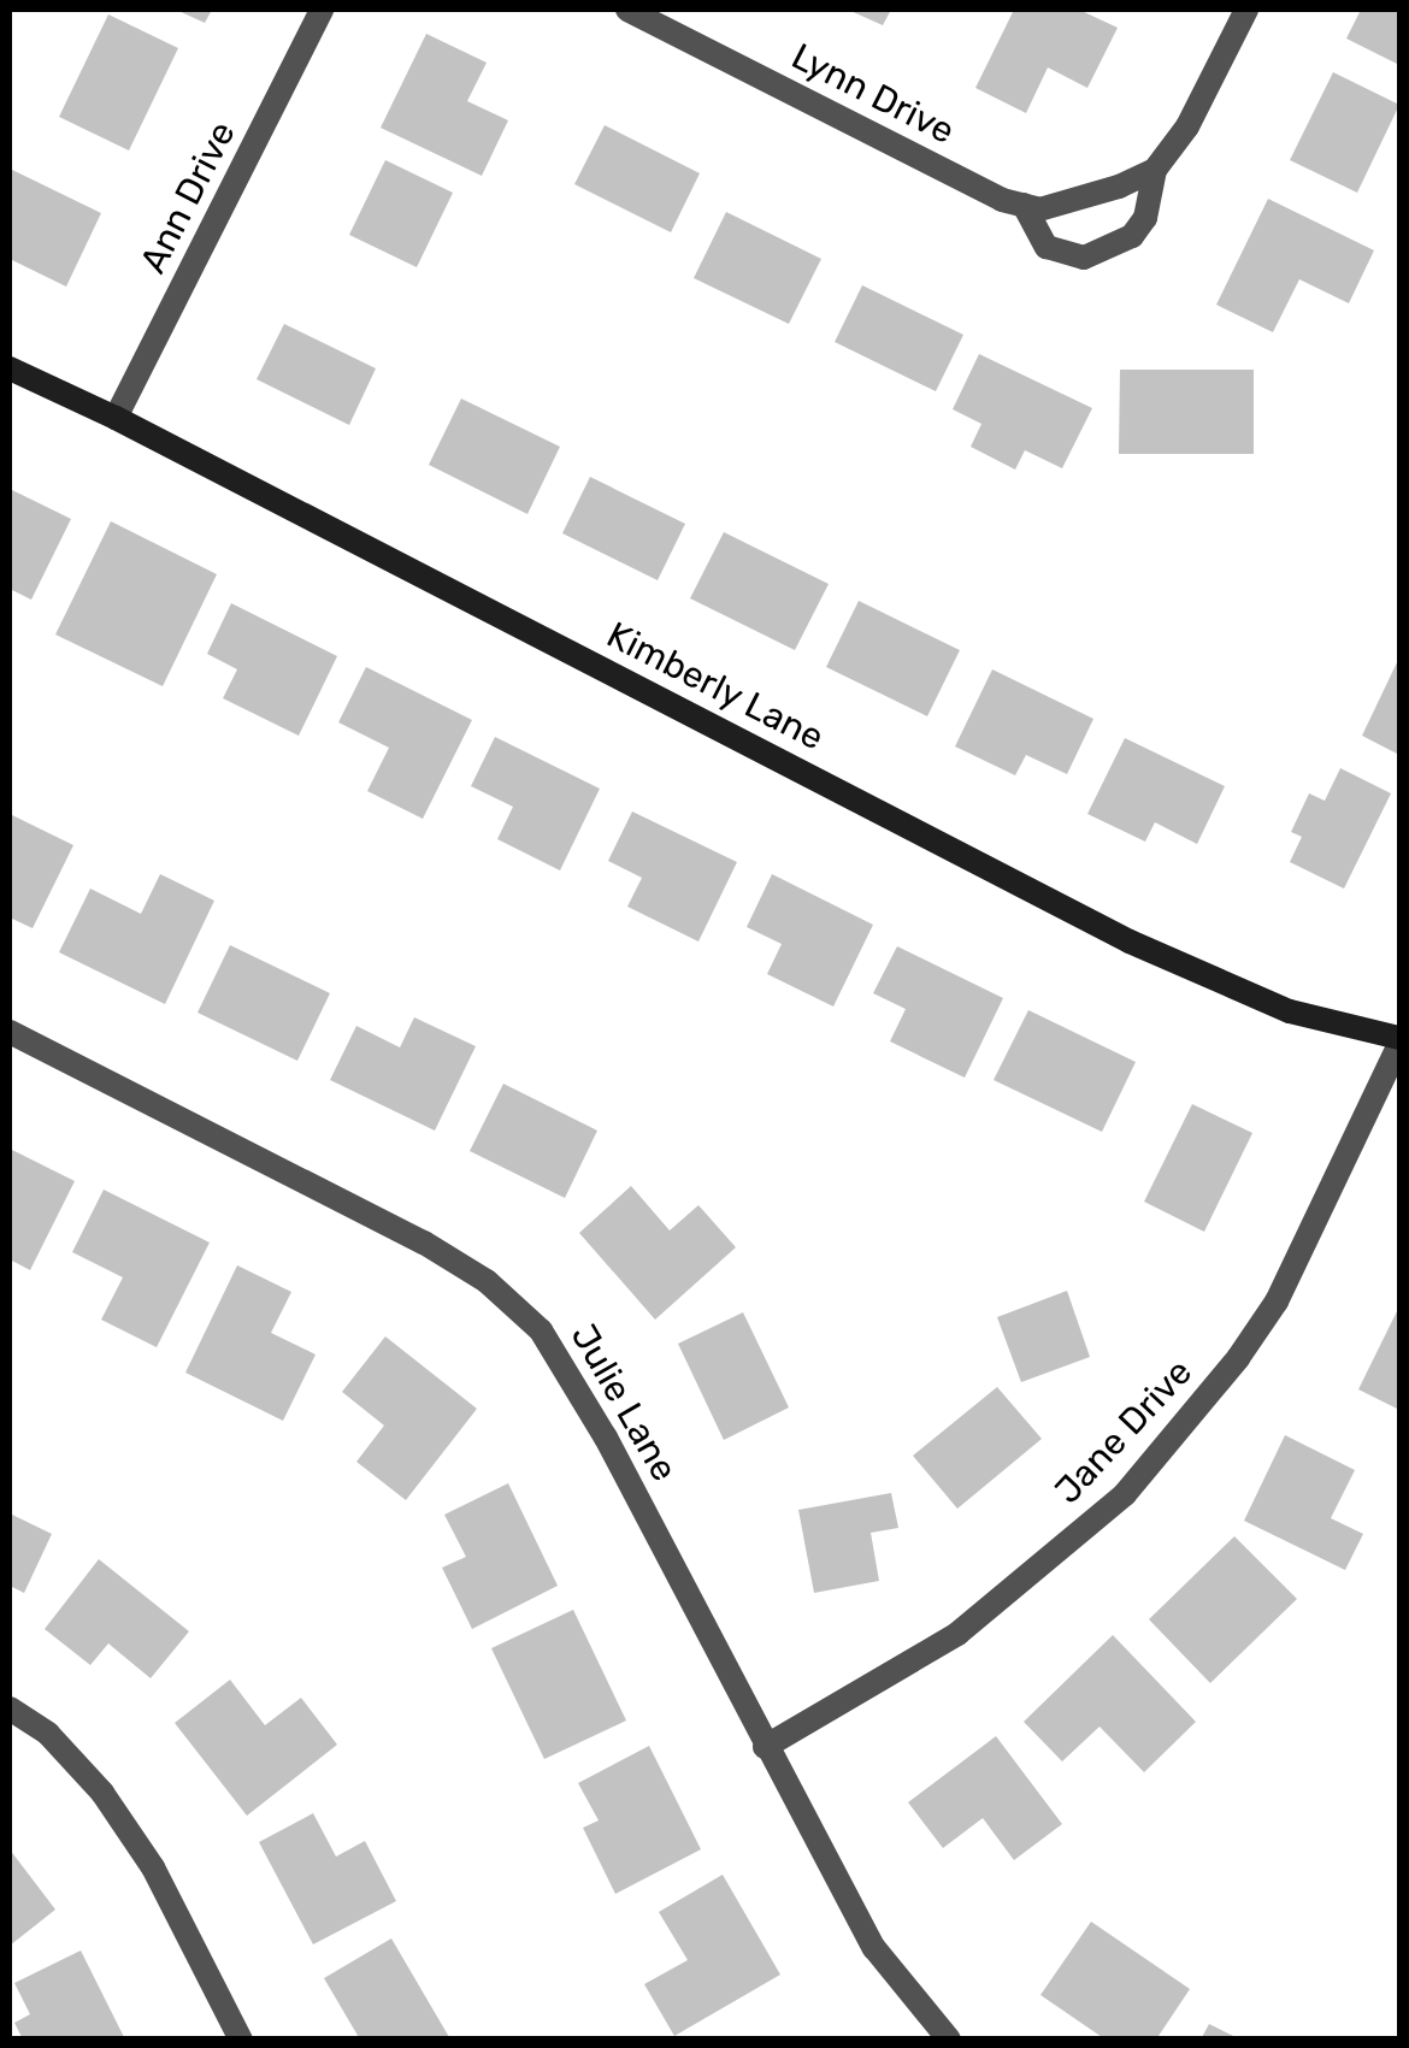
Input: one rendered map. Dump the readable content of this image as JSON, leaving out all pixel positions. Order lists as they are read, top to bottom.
{
  "streets": {
    "street": [
      "Lynn Drive",
      "Ann Drive",
      "Kimberly Lane",
      "Julie Lane",
      "Jane Drive"
    ]
  },
  "crossings": [
    ["Ann Drive", "Kimberly Lane"],
    ["Kimberly Lane", "Jane Drive"],
    ["Julie Lane", "Jane Drive"]
  ]
}
